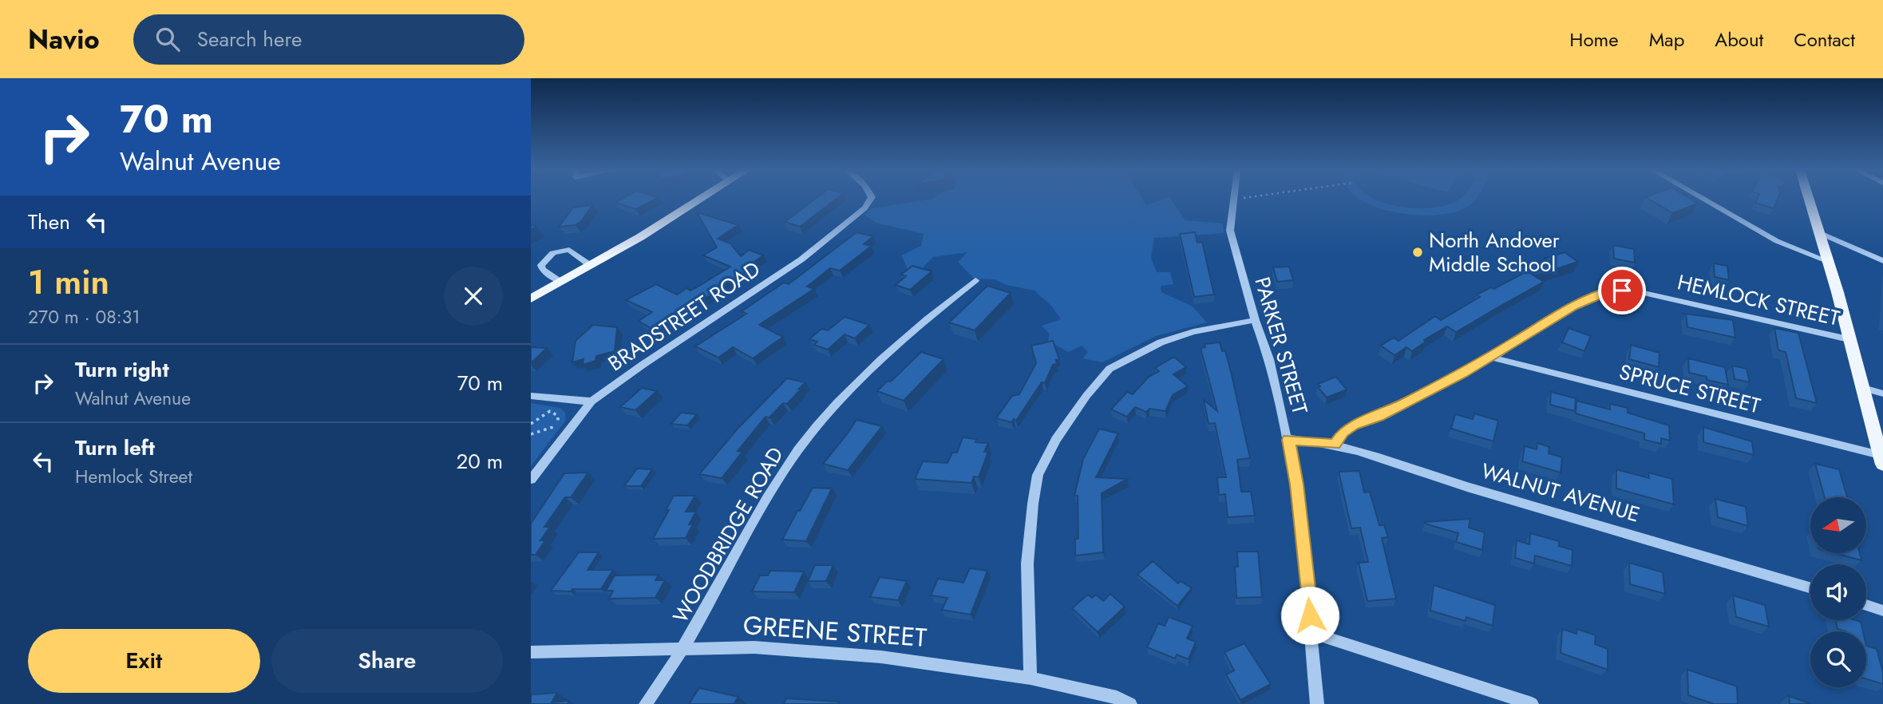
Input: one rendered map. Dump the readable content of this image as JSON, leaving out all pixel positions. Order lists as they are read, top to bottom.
{
  "streets": {
    "street": [
      "HEMLOCK STREET",
      "BRADSTREET ROAD",
      "PARKER STREET",
      "SPRUCE STREET",
      "WALNUT AVENUE",
      "WOODBRIDGE ROAD",
      "GREENE STREET"
    ]
  },
  "crossings": [
    ["HEMLOCK STREET", "SPRUCE STREET"],
    ["HEMLOCK STREET", "WALNUT AVENUE"],
    ["PARKER STREET", "WALNUT AVENUE"],
    ["WOODBRIDGE ROAD", "GREENE STREET"]
  ],
  "places": ["North Andover Middle School"],
  "north": "left",
  "page": {
    "header": "Navio",
    "search": "Search here",
    "nav": [
      "Home",
      "Map",
      "About",
      "Contact"
    ],
    "turn": ["70 m", "Walnut Avenue"],
    "then": "Then",
    "heading": ["1 min", "270 m · 08:31"],
    "list": [
      {
        "name": "Turn right",
        "note": "Walnut Avenue",
        "value": "70 m"
      },
      {
        "name": "Turn left",
        "note": "Hemlock Street",
        "value": "20 m"
      }
    ],
    "buttons": ["Exit", "Share"]
  }
}
